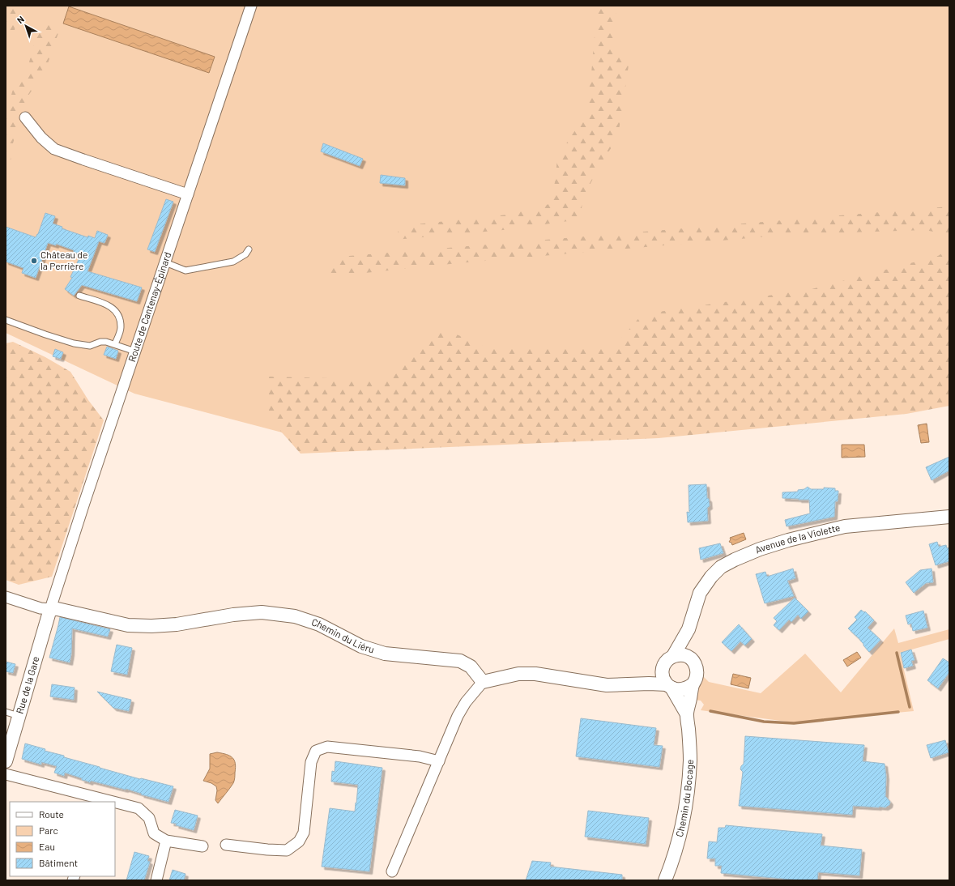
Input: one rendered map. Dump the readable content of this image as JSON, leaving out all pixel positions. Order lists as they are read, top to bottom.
{
  "streets": {
    "street": [
      "Route de Cantenay-Épinard",
      "Avenue de la Violette",
      "Chemin du Liéru",
      "Rue de la Gare",
      "Chemin du Bocage"
    ]
  },
  "crossings": [
    ["Route de Cantenay-Épinard", "Chemin du Liéru"],
    ["Route de Cantenay-Épinard", "Rue de la Gare"],
    ["Avenue de la Violette", "Chemin du Bocage"],
    ["Chemin du Liéru", "Rue de la Gare"]
  ],
  "places": ["Château de la Perrière"],
  "legend": [
    "Route",
    "Parc",
    "Eau",
    "Bâtiment"
  ],
  "north": "top left"
}
